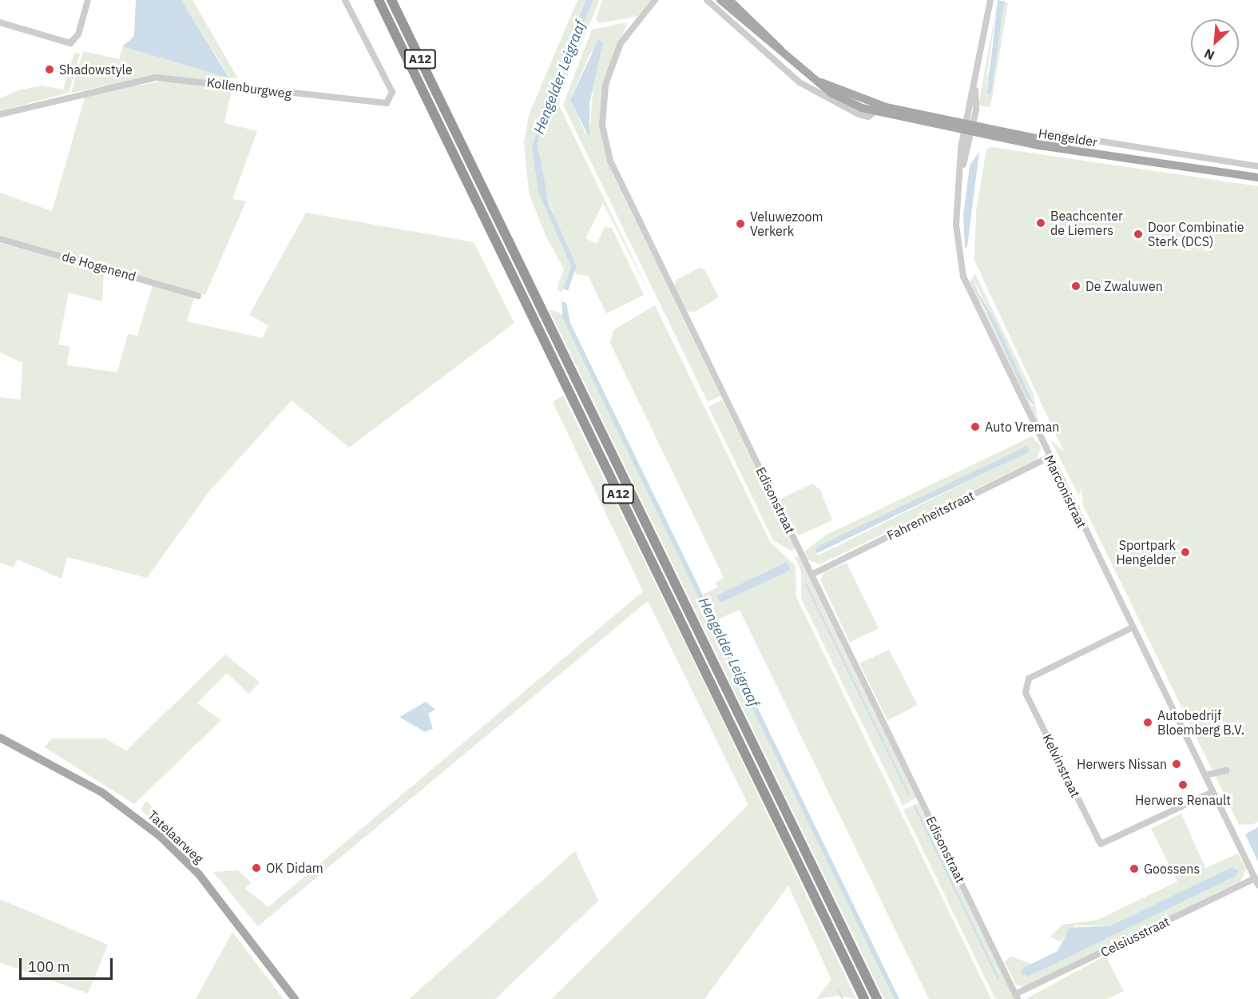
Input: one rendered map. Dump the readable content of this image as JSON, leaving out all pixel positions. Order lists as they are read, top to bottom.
{
  "streets": {
    "highway": ["A12"],
    "main road": ["Hengelder", "Tatelaarweg"],
    "street": [
      "Kollenburgweg",
      "de Hogenend",
      "Marconistraat",
      "Edisonstraat",
      "Fahrenheitstraat",
      "Kelvinstraat",
      "Celsiusstraat"
    ]
  },
  "crossings": [
    ["Hengelder", "Marconistraat"],
    ["Marconistraat", "Fahrenheitstraat"],
    ["Marconistraat", "Kelvinstraat"],
    ["Marconistraat", "Celsiusstraat"],
    ["Edisonstraat", "Fahrenheitstraat"],
    ["Edisonstraat", "Celsiusstraat"]
  ],
  "water": ["Hengelder Leigraaf"],
  "places": [
    "Shadowstyle",
    "Beachcenter de Liemers",
    "Veluwezoom Verkerk",
    "Door Combinatie Sterk (DCS)",
    "De Zwaluwen",
    "Auto Vreman",
    "Sportpark Hengelder",
    "Autobedrijf Bloemberg B.V.",
    "Herwers Nissan",
    "Herwers Renault",
    "OK Didam",
    "Goossens"
  ],
  "scale_bar": "100 m",
  "north": "bottom left"
}
